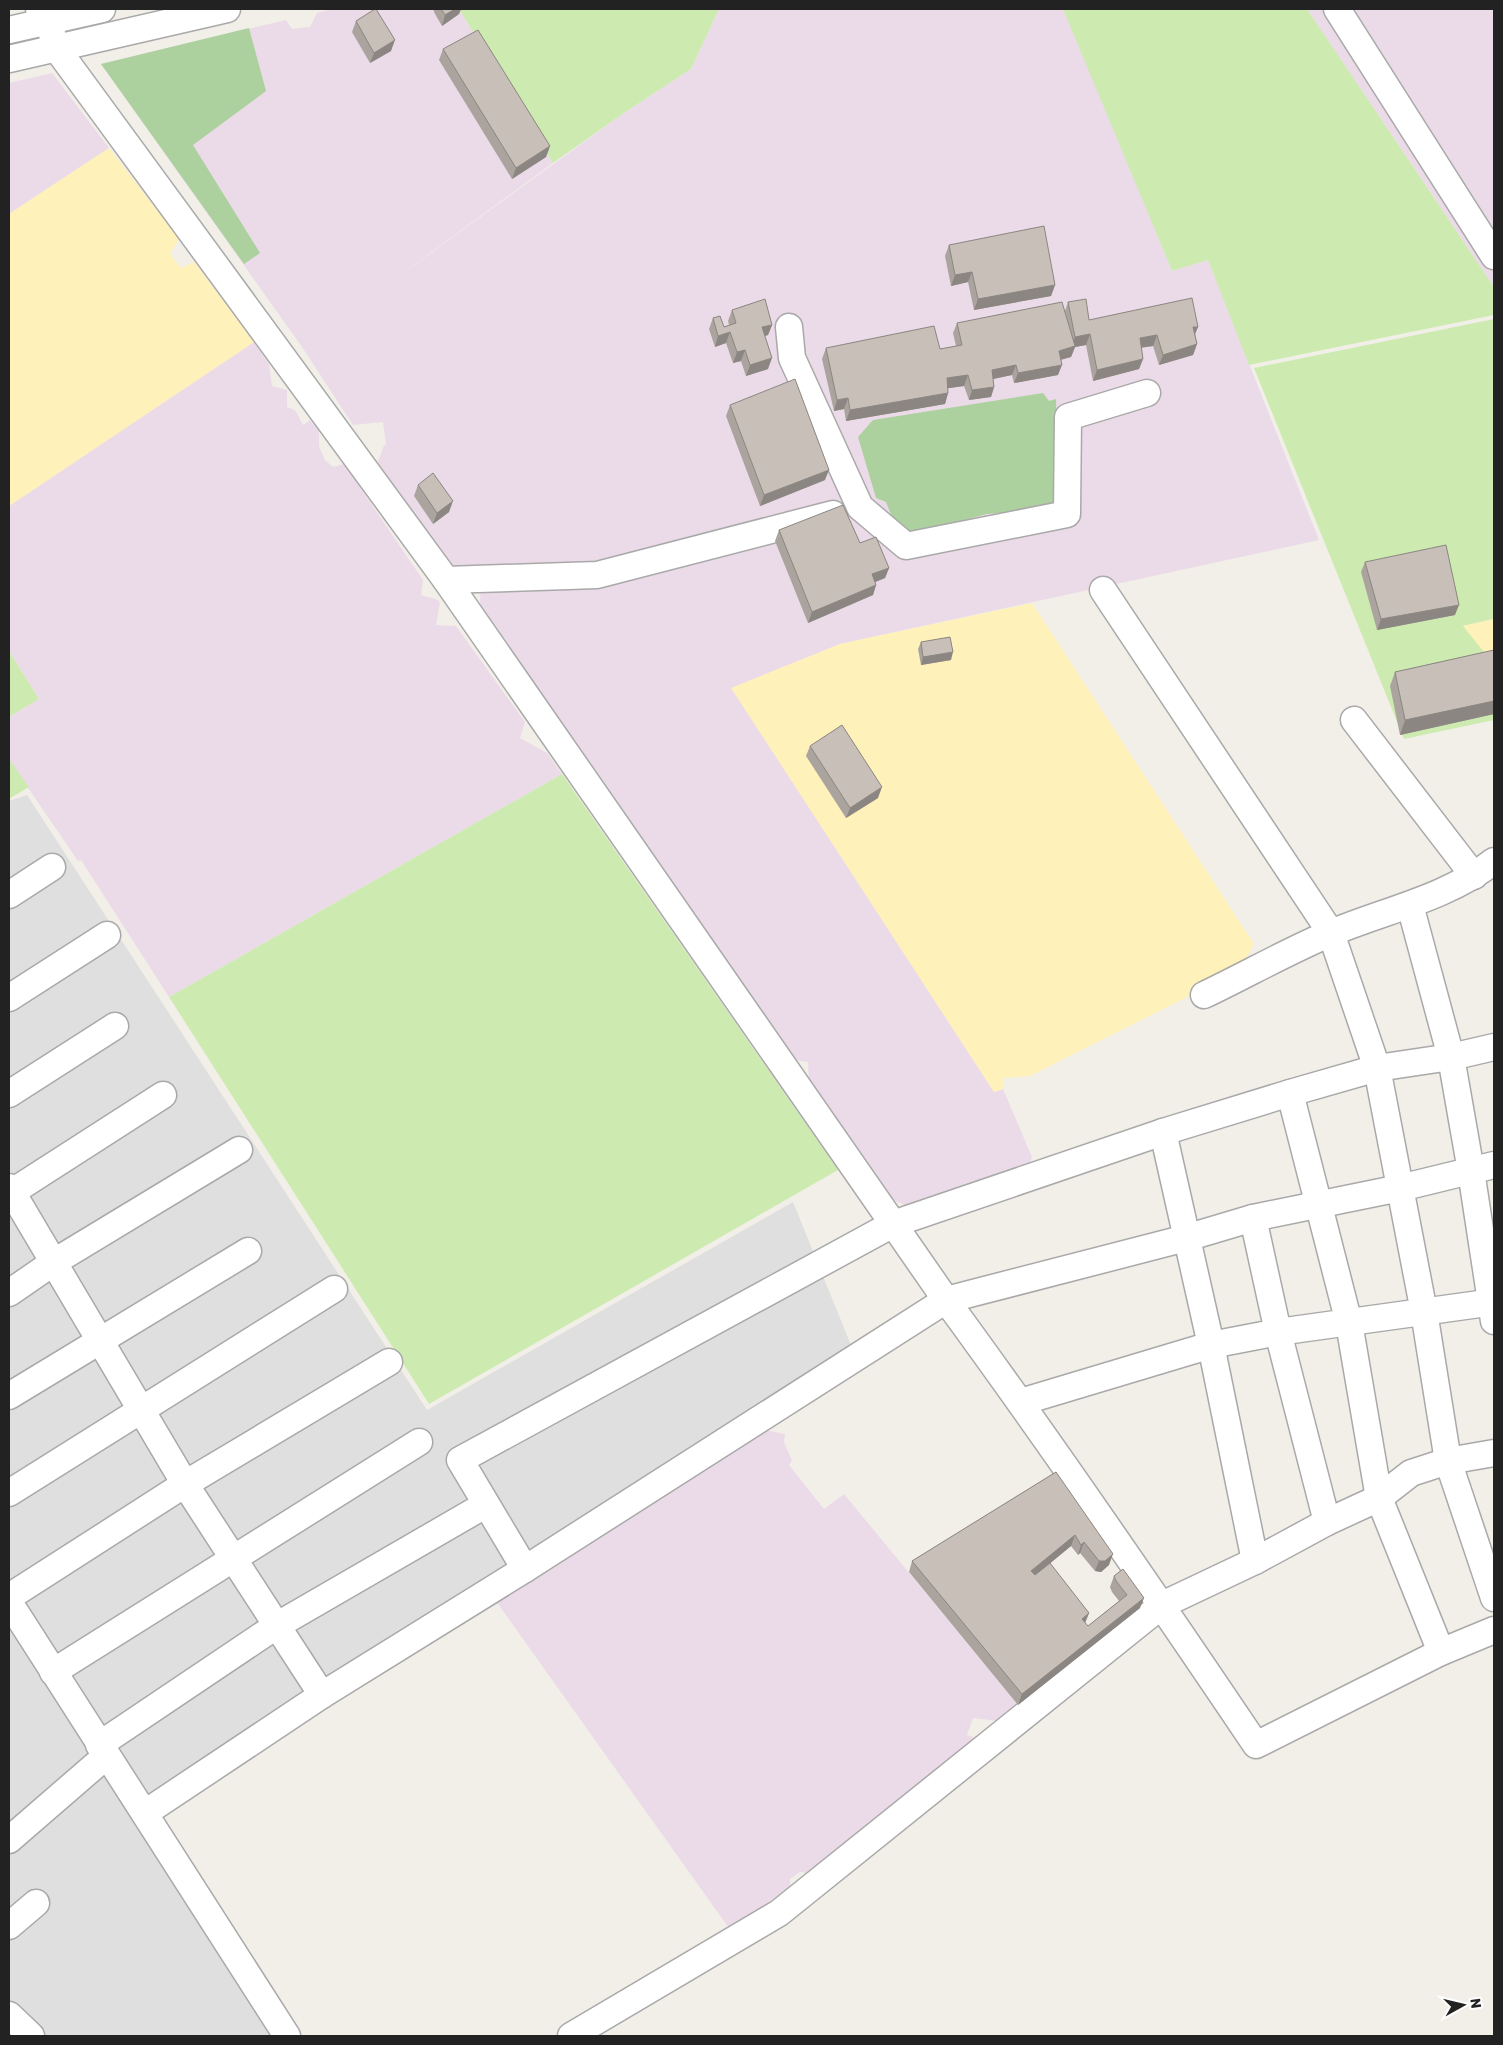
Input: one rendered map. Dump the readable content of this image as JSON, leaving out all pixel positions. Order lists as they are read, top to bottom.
{
  "north": "right"
}
